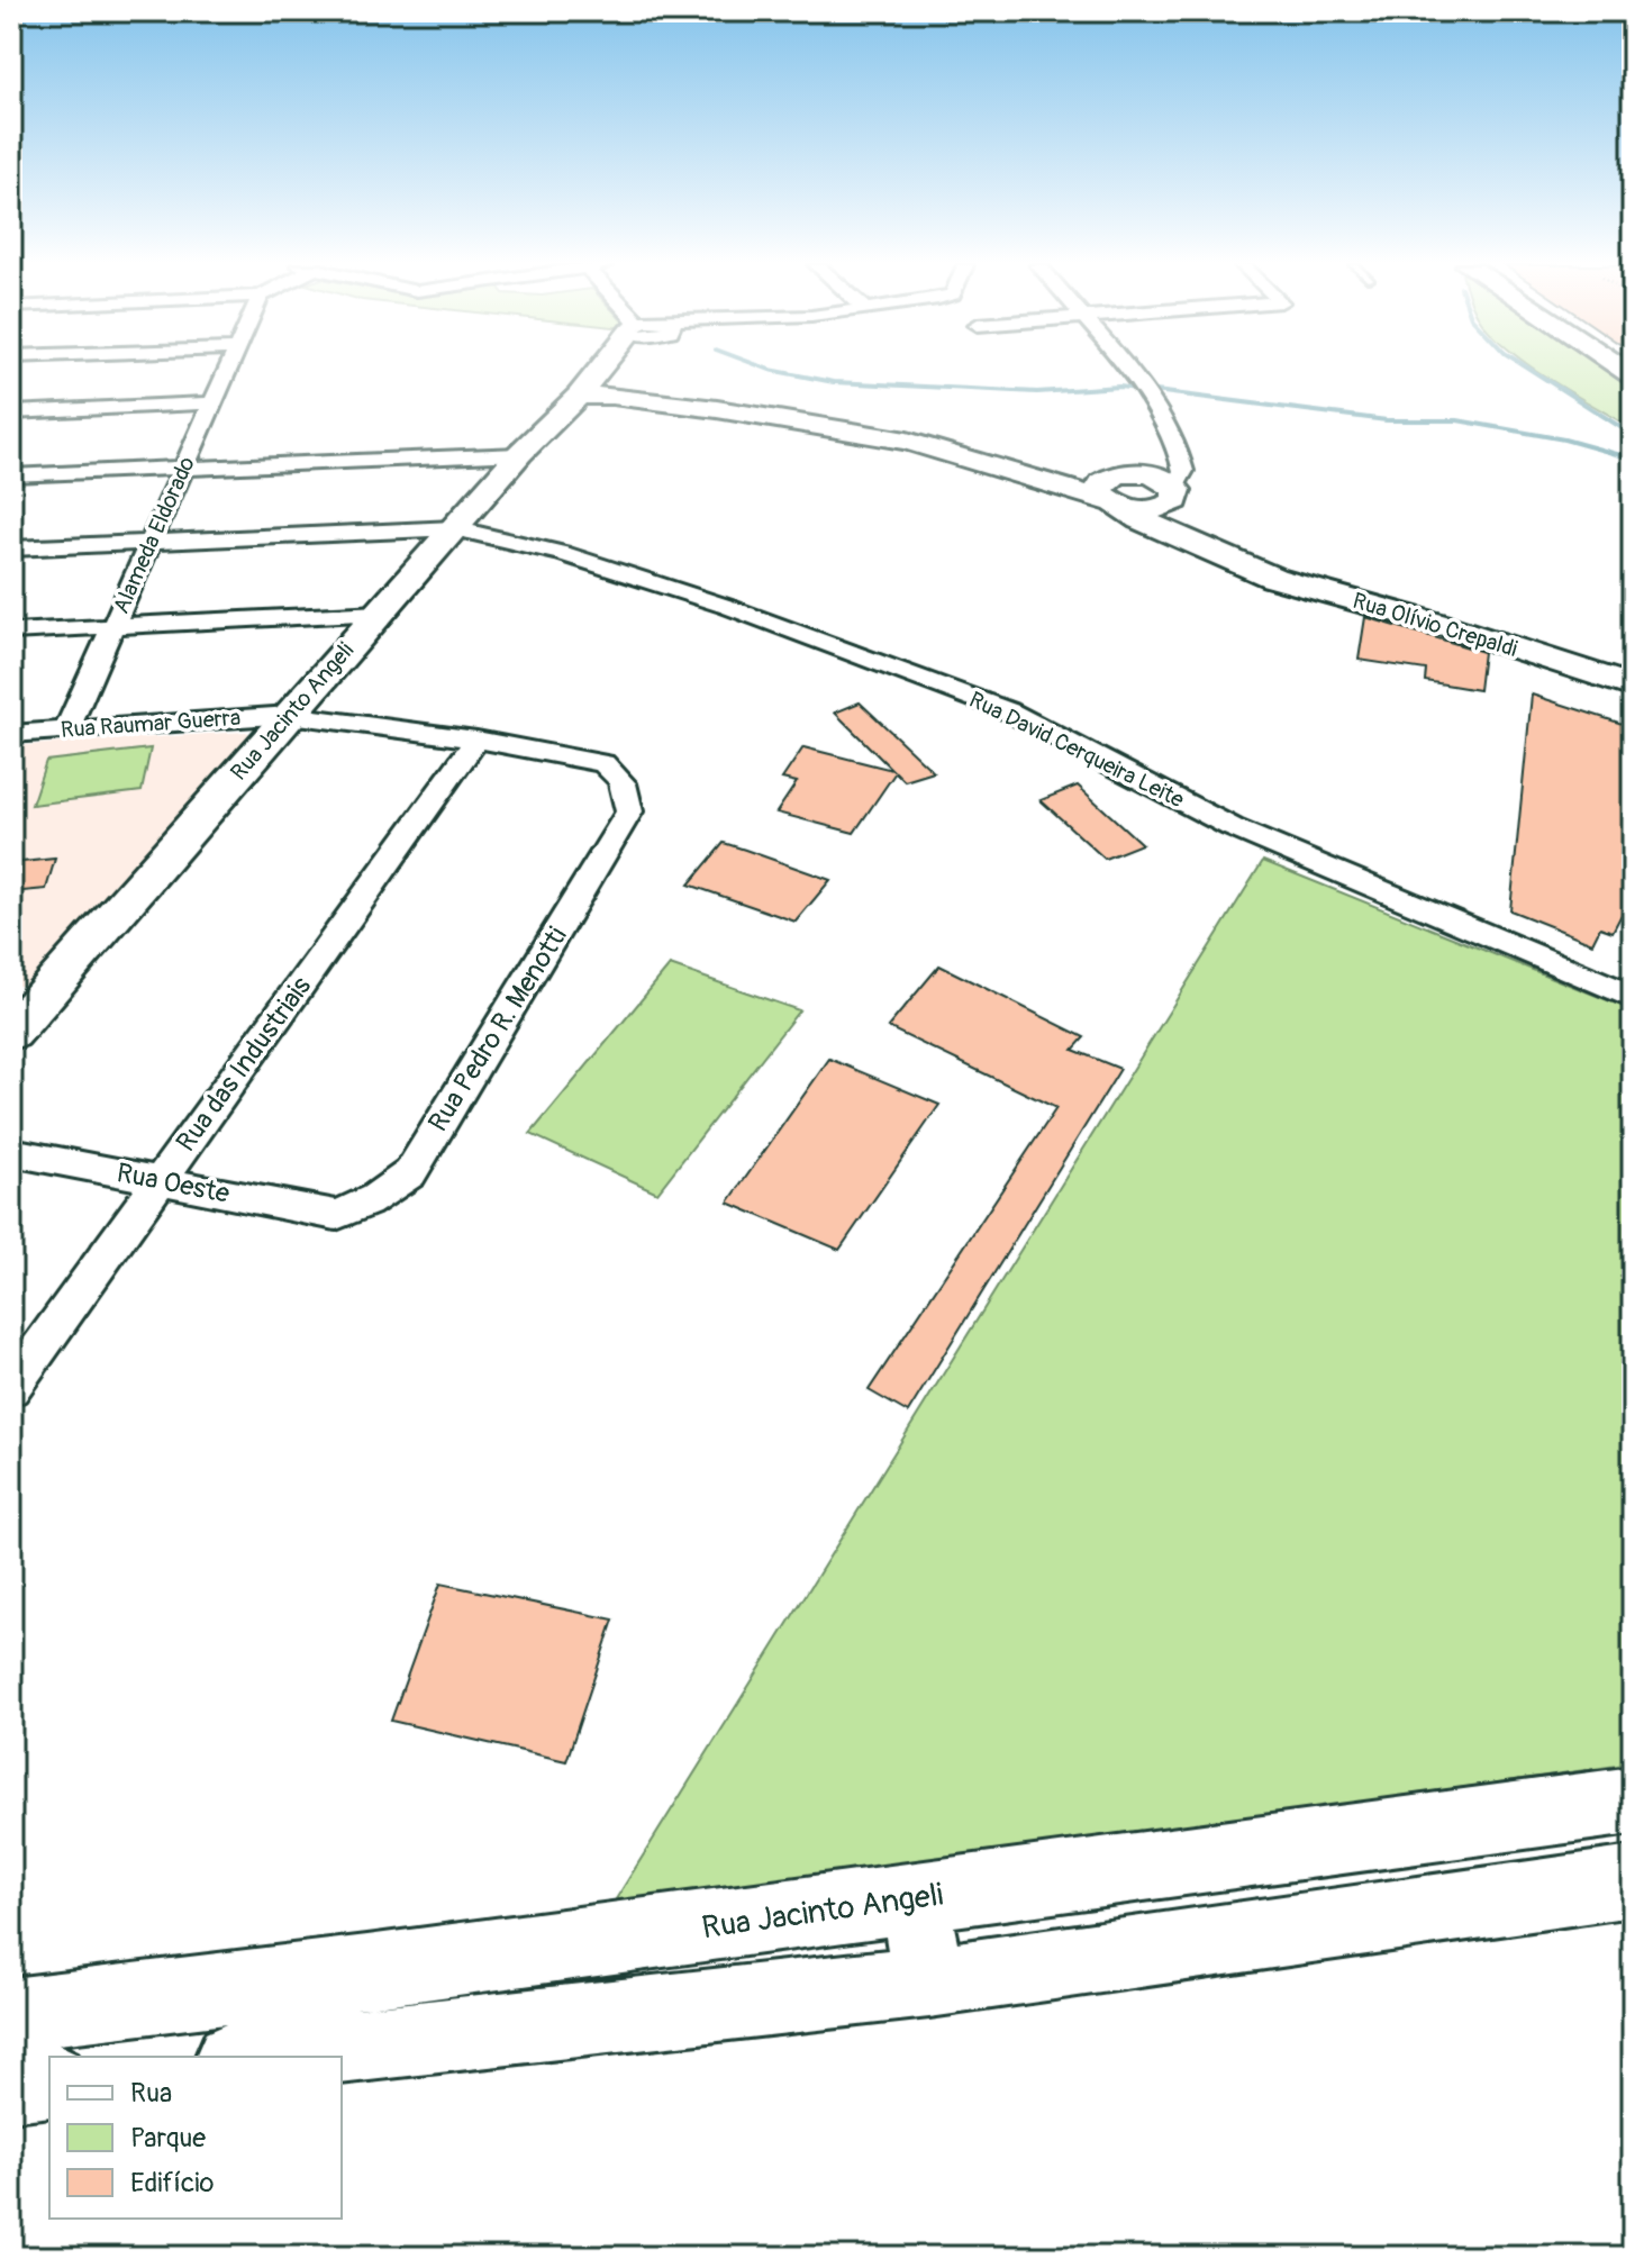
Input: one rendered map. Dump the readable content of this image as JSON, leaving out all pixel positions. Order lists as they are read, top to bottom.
{
  "streets": {
    "street": [
      "Alameda Eldorado",
      "Rua Olívio Crepaldi",
      "Rua Jacinto Angeli",
      "Rua Raumar Guerra",
      "Rua David Cerqueira Leite",
      "Rua Pedro R. Menotti",
      "Rua das Industriais",
      "Rua Oeste"
    ]
  },
  "crossings": [
    ["Alameda Eldorado", "Rua Raumar Guerra"],
    ["Alameda Eldorado", "Rua David Cerqueira Leite"],
    ["Rua Olívio Crepaldi", "Rua Jacinto Angeli"],
    ["Rua Jacinto Angeli", "Rua Raumar Guerra"],
    ["Rua Jacinto Angeli", "Rua David Cerqueira Leite"],
    ["Rua Raumar Guerra", "Rua Pedro R. Menotti"],
    ["Rua Raumar Guerra", "Rua das Industriais"],
    ["Rua Pedro R. Menotti", "Rua Oeste"],
    ["Rua das Industriais", "Rua Oeste"]
  ],
  "legend": ["Rua", "Parque", "Edifício"]
}
